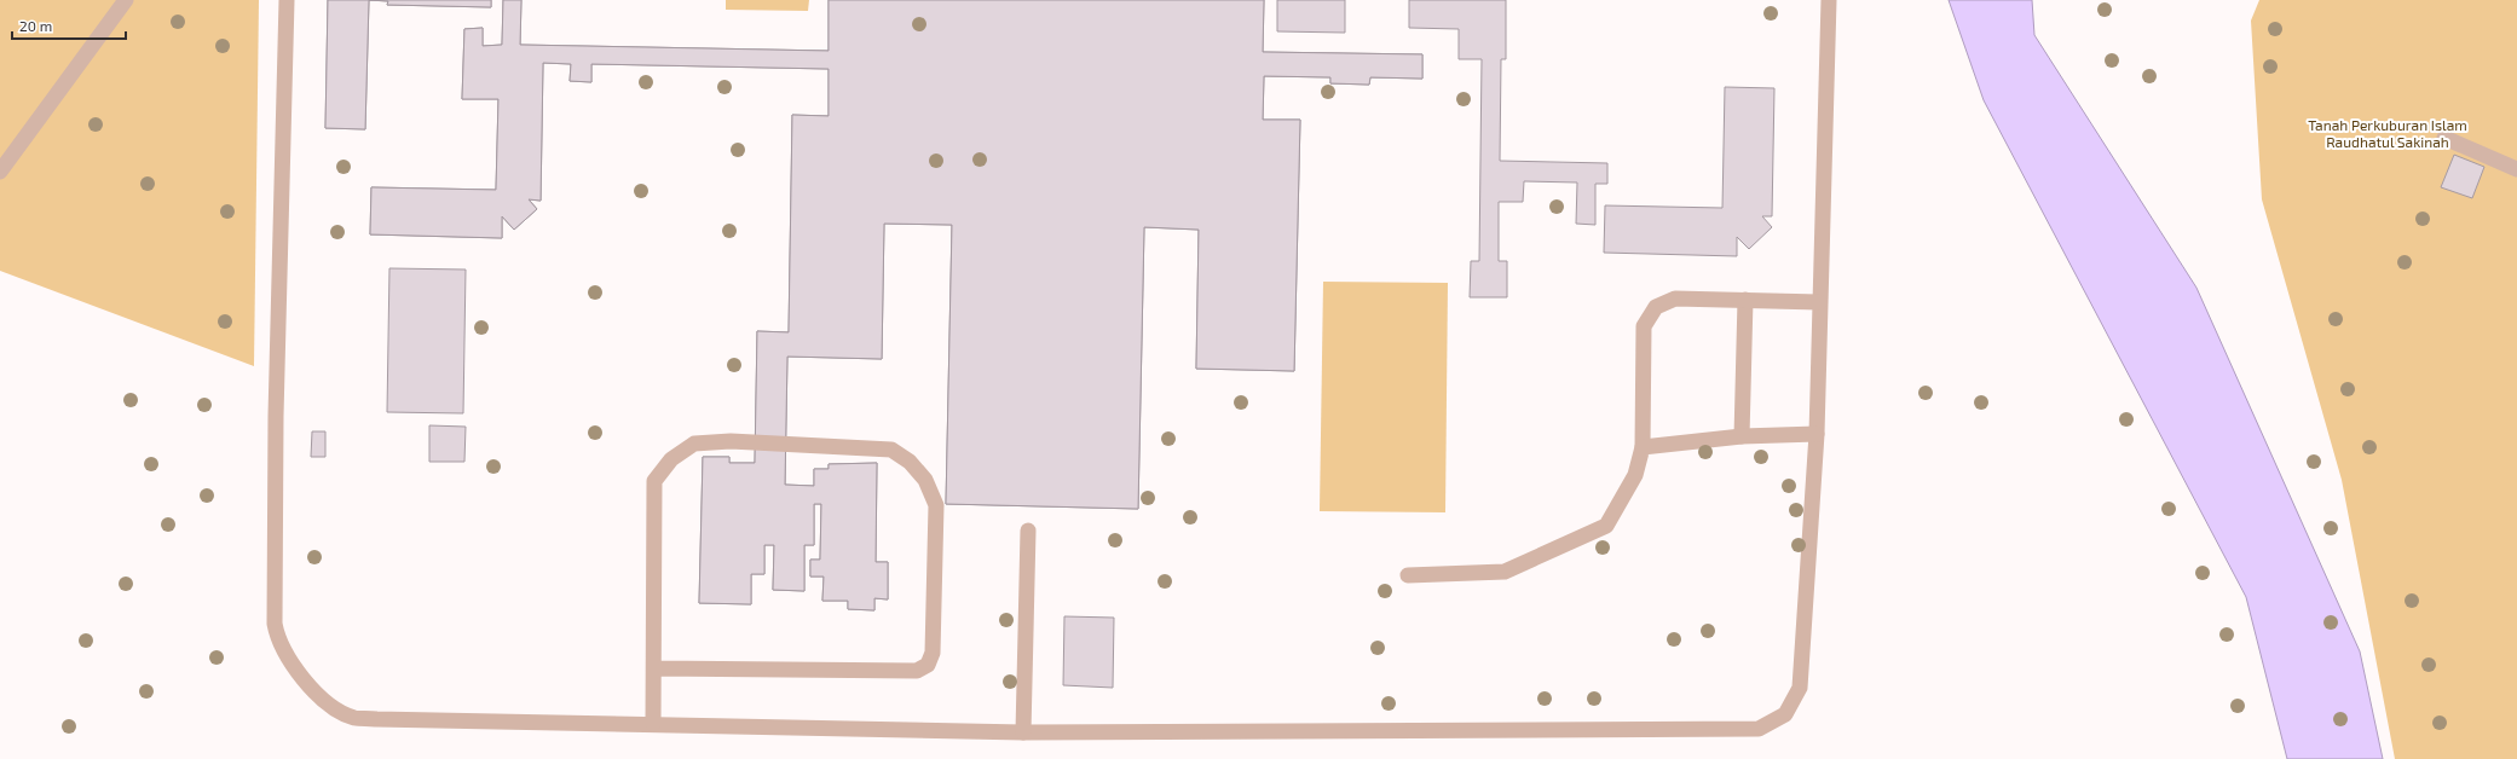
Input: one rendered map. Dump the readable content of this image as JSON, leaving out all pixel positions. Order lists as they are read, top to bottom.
{
  "parks": ["Tanah Perkuburan Islam Raudhatul Sakinah"],
  "scale_bar": "20 m"
}
